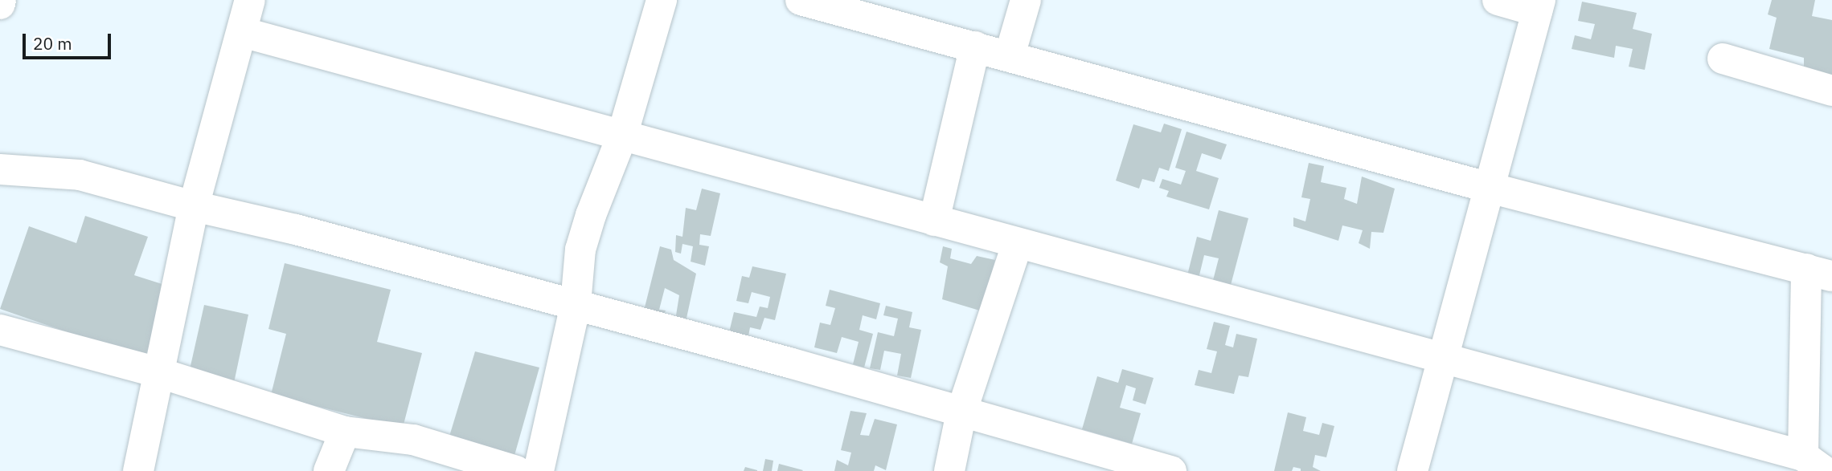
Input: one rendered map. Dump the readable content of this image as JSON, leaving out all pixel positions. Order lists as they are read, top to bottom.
{
  "scale_bar": "20 m"
}
